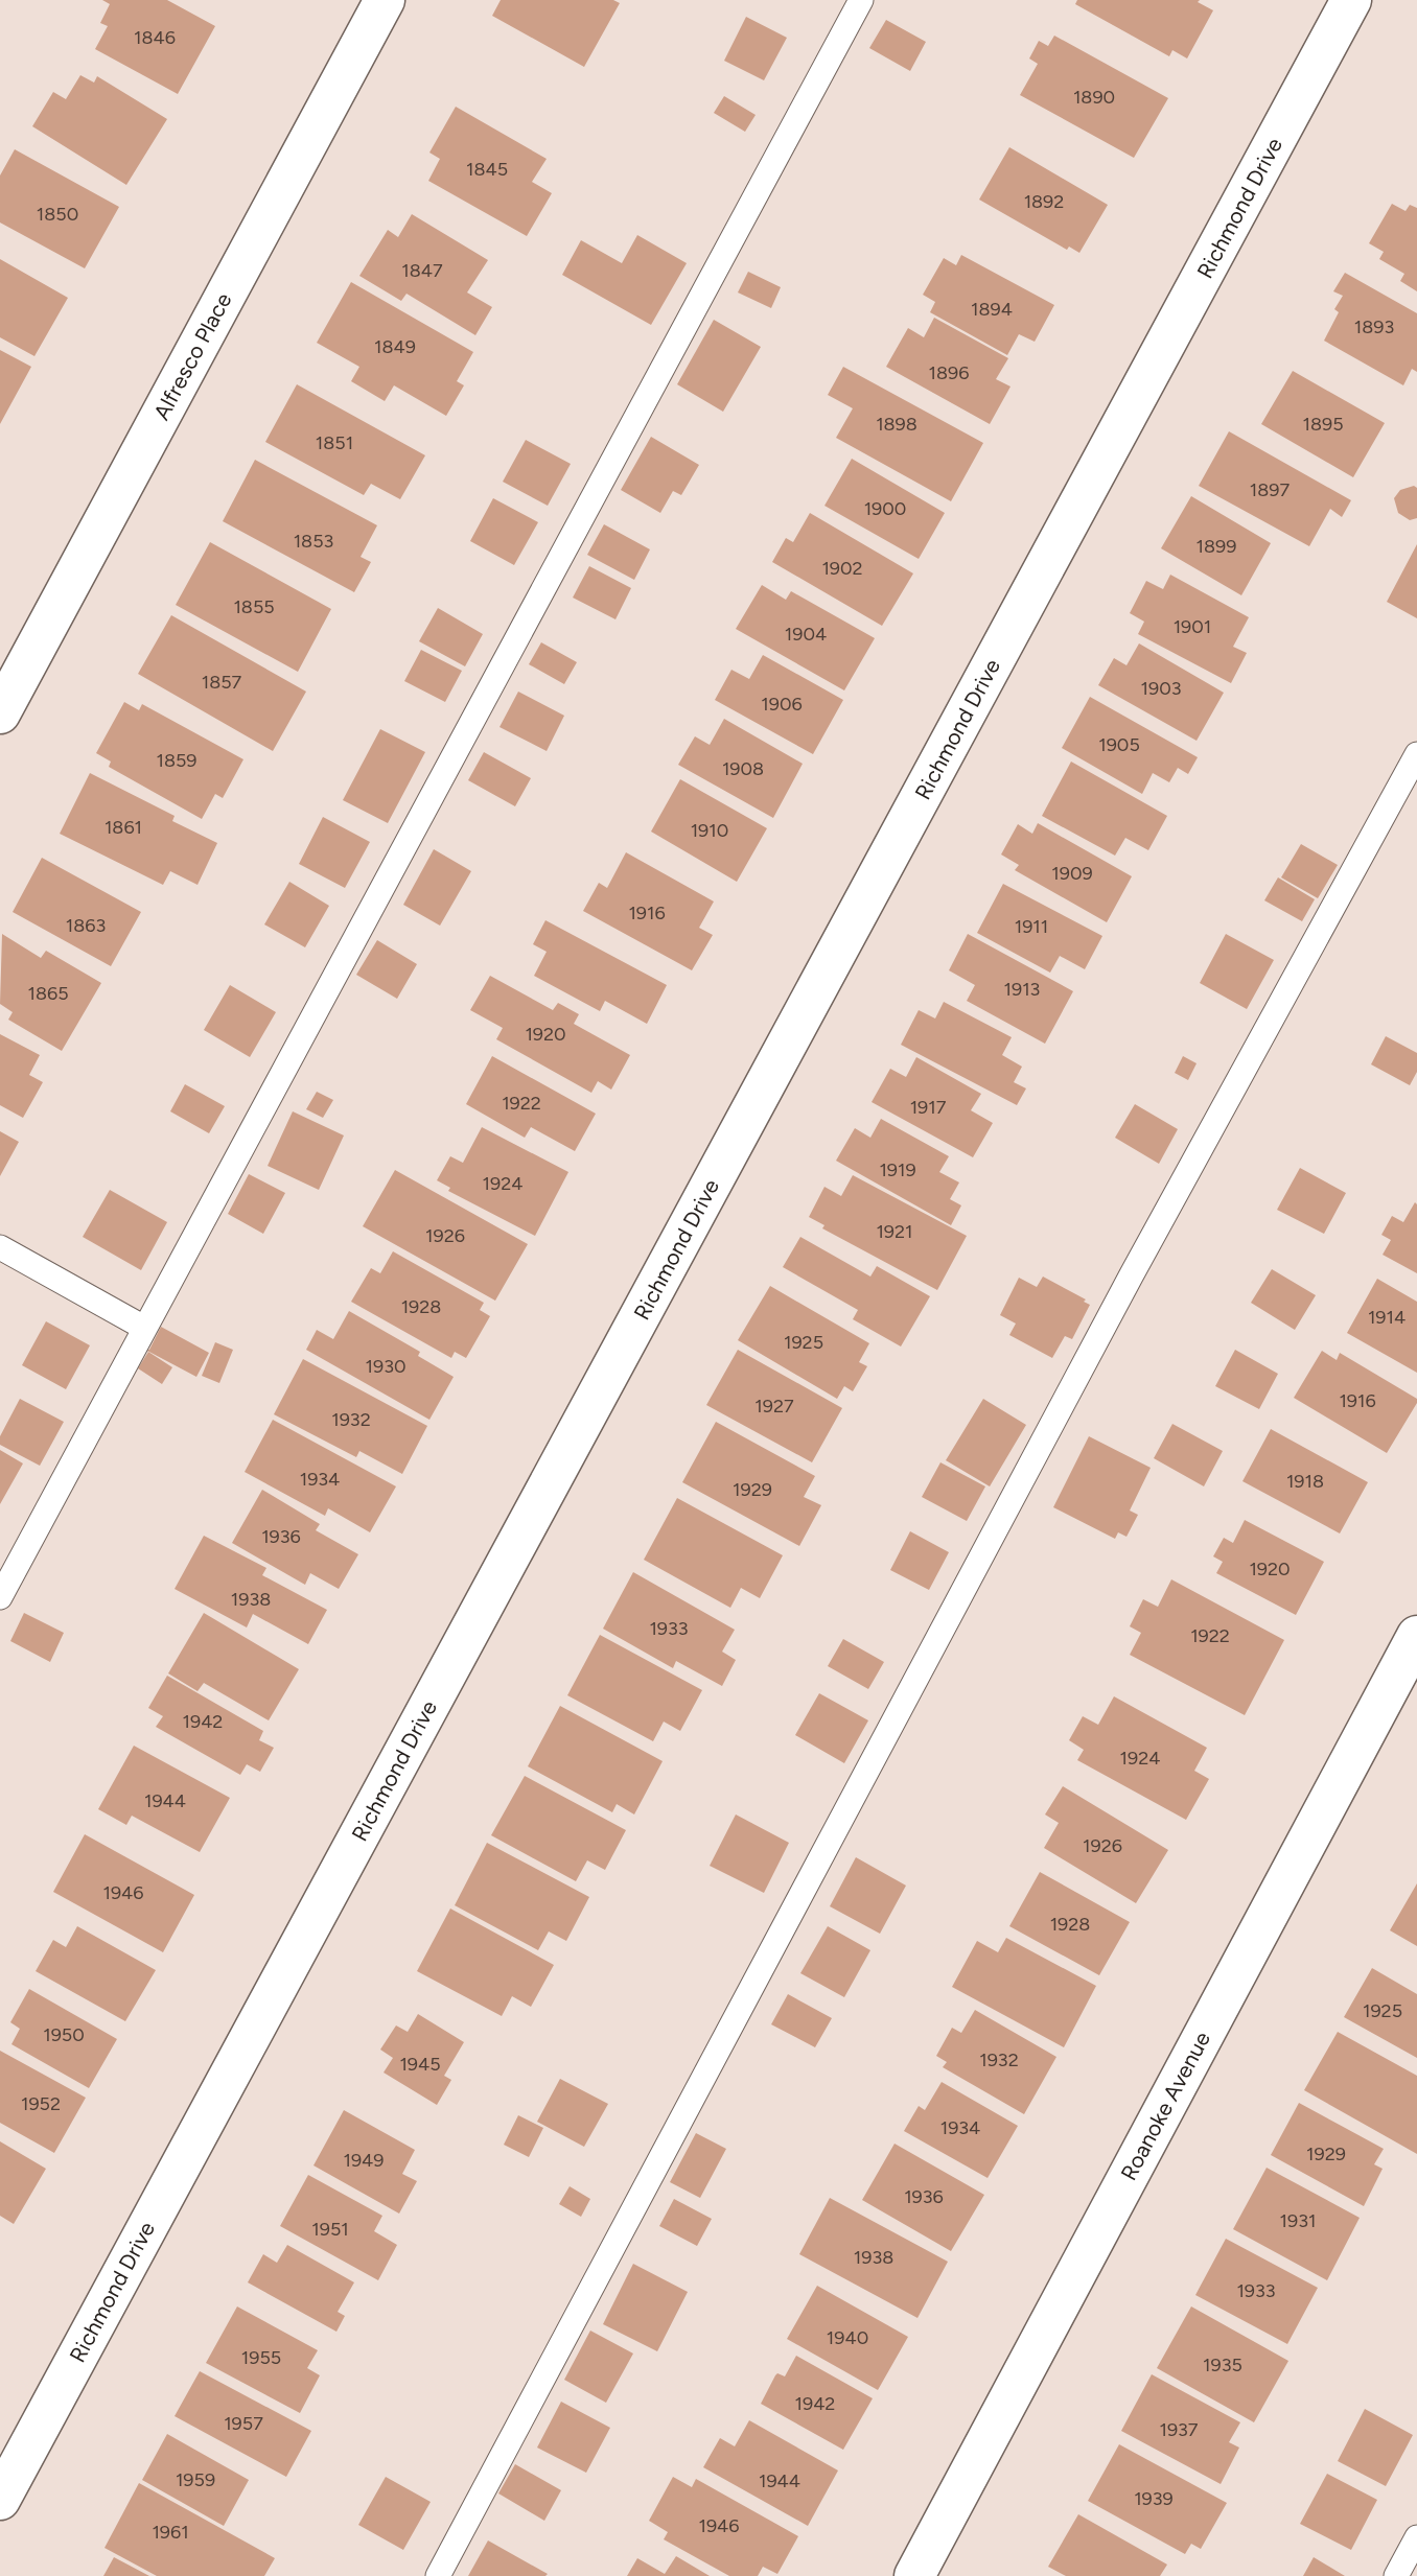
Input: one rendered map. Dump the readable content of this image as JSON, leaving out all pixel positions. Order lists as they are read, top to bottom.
{
  "streets": {
    "street": ["Richmond Drive", "Alfresco Place", "Roanoke Avenue"]
  },
  "house_numbers": [
    "1846",
    "1890",
    "1845",
    "1892",
    "1850",
    "1847",
    "1894",
    "1893",
    "1849",
    "1896",
    "1898",
    "1895",
    "1851",
    "1897",
    "1900",
    "1853",
    "1899",
    "1902",
    "1855",
    "1901",
    "1904",
    "1857",
    "1903",
    "1906",
    "1905",
    "1859",
    "1908",
    "1861",
    "1910",
    "1909",
    "1916",
    "1863",
    "1911",
    "1913",
    "1865",
    "1920",
    "1922",
    "1917",
    "1919",
    "1924",
    "1921",
    "1926",
    "1928",
    "1914",
    "1925",
    "1930",
    "1916",
    "1927",
    "1932",
    "1934",
    "1918",
    "1929",
    "1936",
    "1920",
    "1938",
    "1933",
    "1922",
    "1942",
    "1924",
    "1944",
    "1926",
    "1946",
    "1928",
    "1925",
    "1950",
    "1932",
    "1945",
    "1952",
    "1934",
    "1929",
    "1949",
    "1936",
    "1931",
    "1951",
    "1938",
    "1933",
    "1940",
    "1955",
    "1935",
    "1942",
    "1957",
    "1937",
    "1959",
    "1944",
    "1939",
    "1946",
    "1961"
  ]
}
